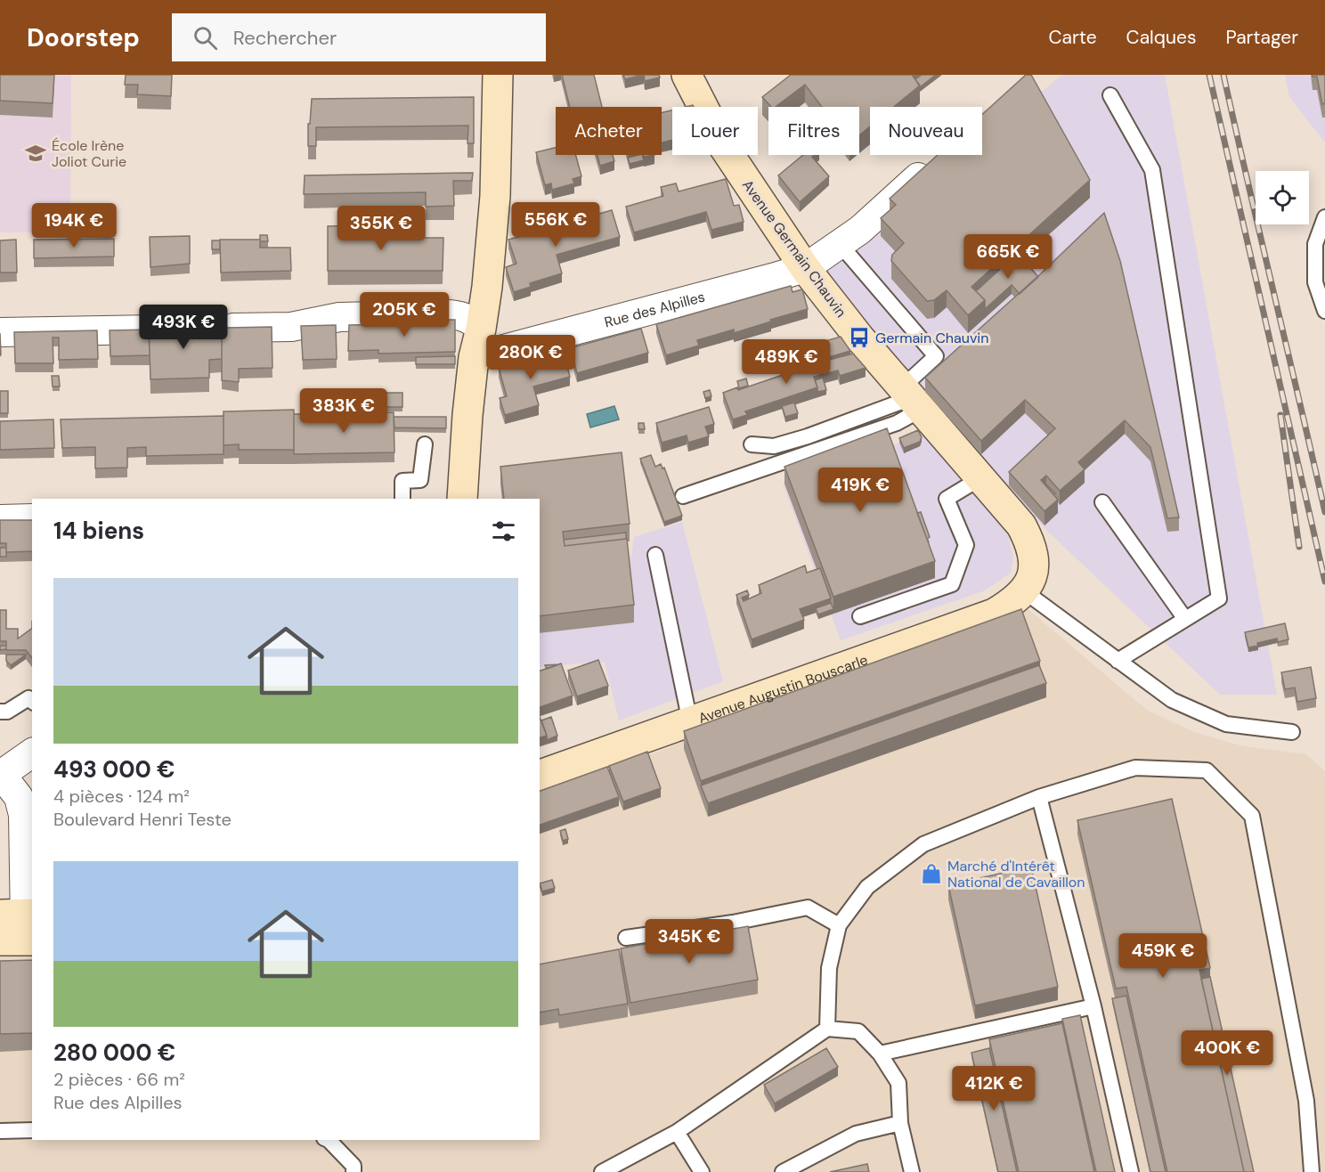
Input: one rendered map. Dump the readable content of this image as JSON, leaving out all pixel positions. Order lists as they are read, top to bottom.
{
  "streets": {
    "street": ["Avenue Germain Chauvin", "Rue des Alpilles", "Avenue Augustin Bouscarle"]
  },
  "crossings": [
    ["Avenue Germain Chauvin", "Rue des Alpilles"],
    ["Avenue Germain Chauvin", "Avenue Augustin Bouscarle"]
  ],
  "places": {
    "school or university": ["École Irène Joliot Curie"],
    "bus stop": ["Germain Chauvin"],
    "shop": ["Marché d'Intérêt National de Cavaillon"]
  },
  "page": {
    "header": "Doorstep",
    "search": "Rechercher",
    "nav": ["Carte", "Calques", "Partager"],
    "chip": [
      "Acheter",
      "Louer",
      "Filtres",
      "Nouveau"
    ],
    "price": [
      "556K €",
      "194K €",
      "355K €",
      "665K €",
      "205K €",
      "493K €",
      "280K €",
      "489K €",
      "383K €",
      "419K €",
      "345K €",
      "459K €",
      "400K €",
      "412K €"
    ],
    "heading": "14 biens",
    "list": [
      {
        "name": "493 000 €",
        "note": "4 pièces · 124 m² · Boulevard Henri Teste"
      },
      {
        "name": "280 000 €",
        "note": "2 pièces · 66 m² · Rue des Alpilles"
      }
    ]
  }
}
